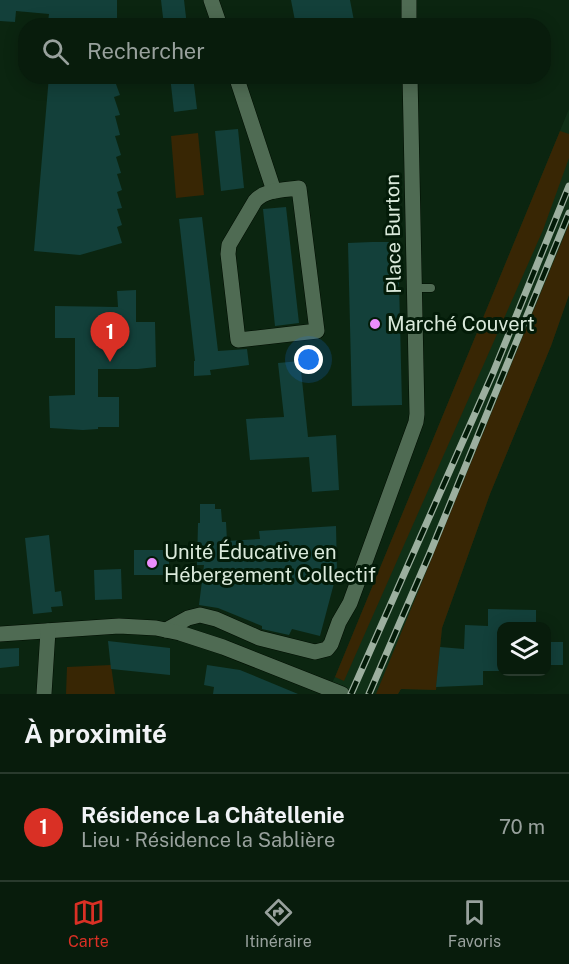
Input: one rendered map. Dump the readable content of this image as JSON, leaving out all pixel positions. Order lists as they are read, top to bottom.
{
  "streets": {
    "street": ["Place Burton"]
  },
  "places": ["Marché Couvert", "Unité Éducative en Hébergement Collectif"],
  "page": {
    "search": "Rechercher",
    "pins": "1",
    "heading": "À proximité",
    "list": [
      {
        "mark": "1",
        "name": "Résidence La Châtellenie",
        "note": "Lieu · Résidence la Sablière",
        "value": "70 m"
      }
    ],
    "nav": ["Carte", "Itinéraire", "Favoris"]
  }
}
